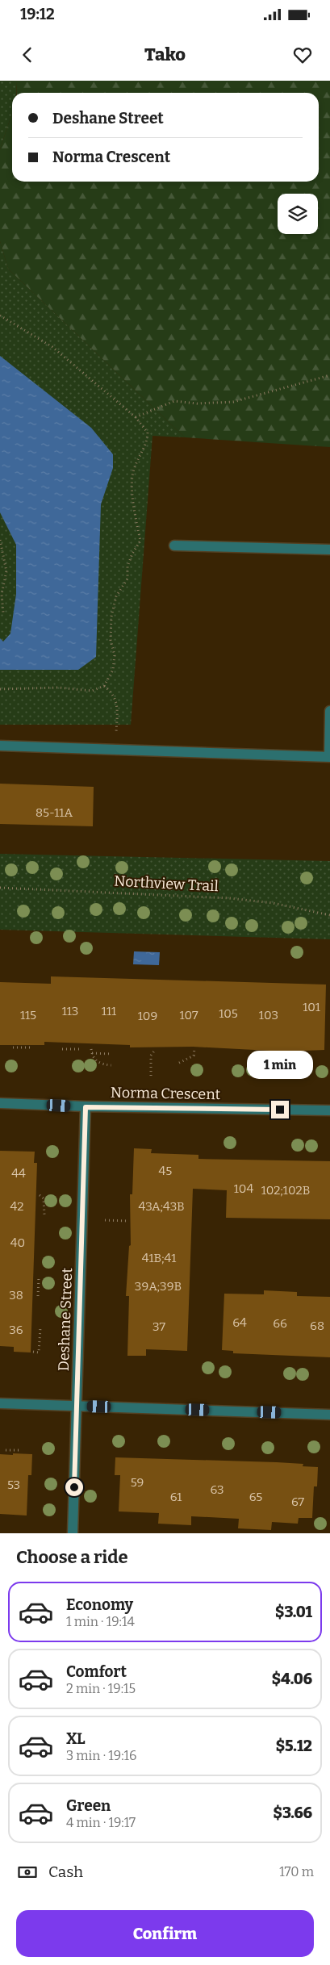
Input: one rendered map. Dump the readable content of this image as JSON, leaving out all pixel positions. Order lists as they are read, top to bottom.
{
  "streets": {
    "street": ["Norma Crescent", "Deshane Street"],
    "path": ["Northview Trail"]
  },
  "crossings": [
    ["Norma Crescent", "Deshane Street"]
  ],
  "house_numbers": [
    "85-11A",
    "101",
    "113",
    "111",
    "105",
    "115",
    "107",
    "103",
    "109",
    "45",
    "44",
    "104",
    "102;102B",
    "42",
    "43A;43B",
    "40",
    "41B;41",
    "39A;39B",
    "38",
    "64",
    "66",
    "68",
    "37",
    "36",
    "59",
    "53",
    "63",
    "61",
    "65",
    "67"
  ],
  "page": {
    "status": "19:12",
    "header": "Tako",
    "banner": ["Deshane Street", "Norma Crescent"],
    "bubble": "1 min",
    "heading": "Choose a ride",
    "list": [
      {
        "name": "Economy",
        "note": "1 min · 19:14",
        "value": "$3.01"
      },
      {
        "name": "Comfort",
        "note": "2 min · 19:15",
        "value": "$4.06"
      },
      {
        "name": "XL",
        "note": "3 min · 19:16",
        "value": "$5.12"
      },
      {
        "name": "Green",
        "note": "4 min · 19:17",
        "value": "$3.66"
      }
    ],
    "pay": ["Cash", "170 m"],
    "buttons": "Confirm"
  }
}
